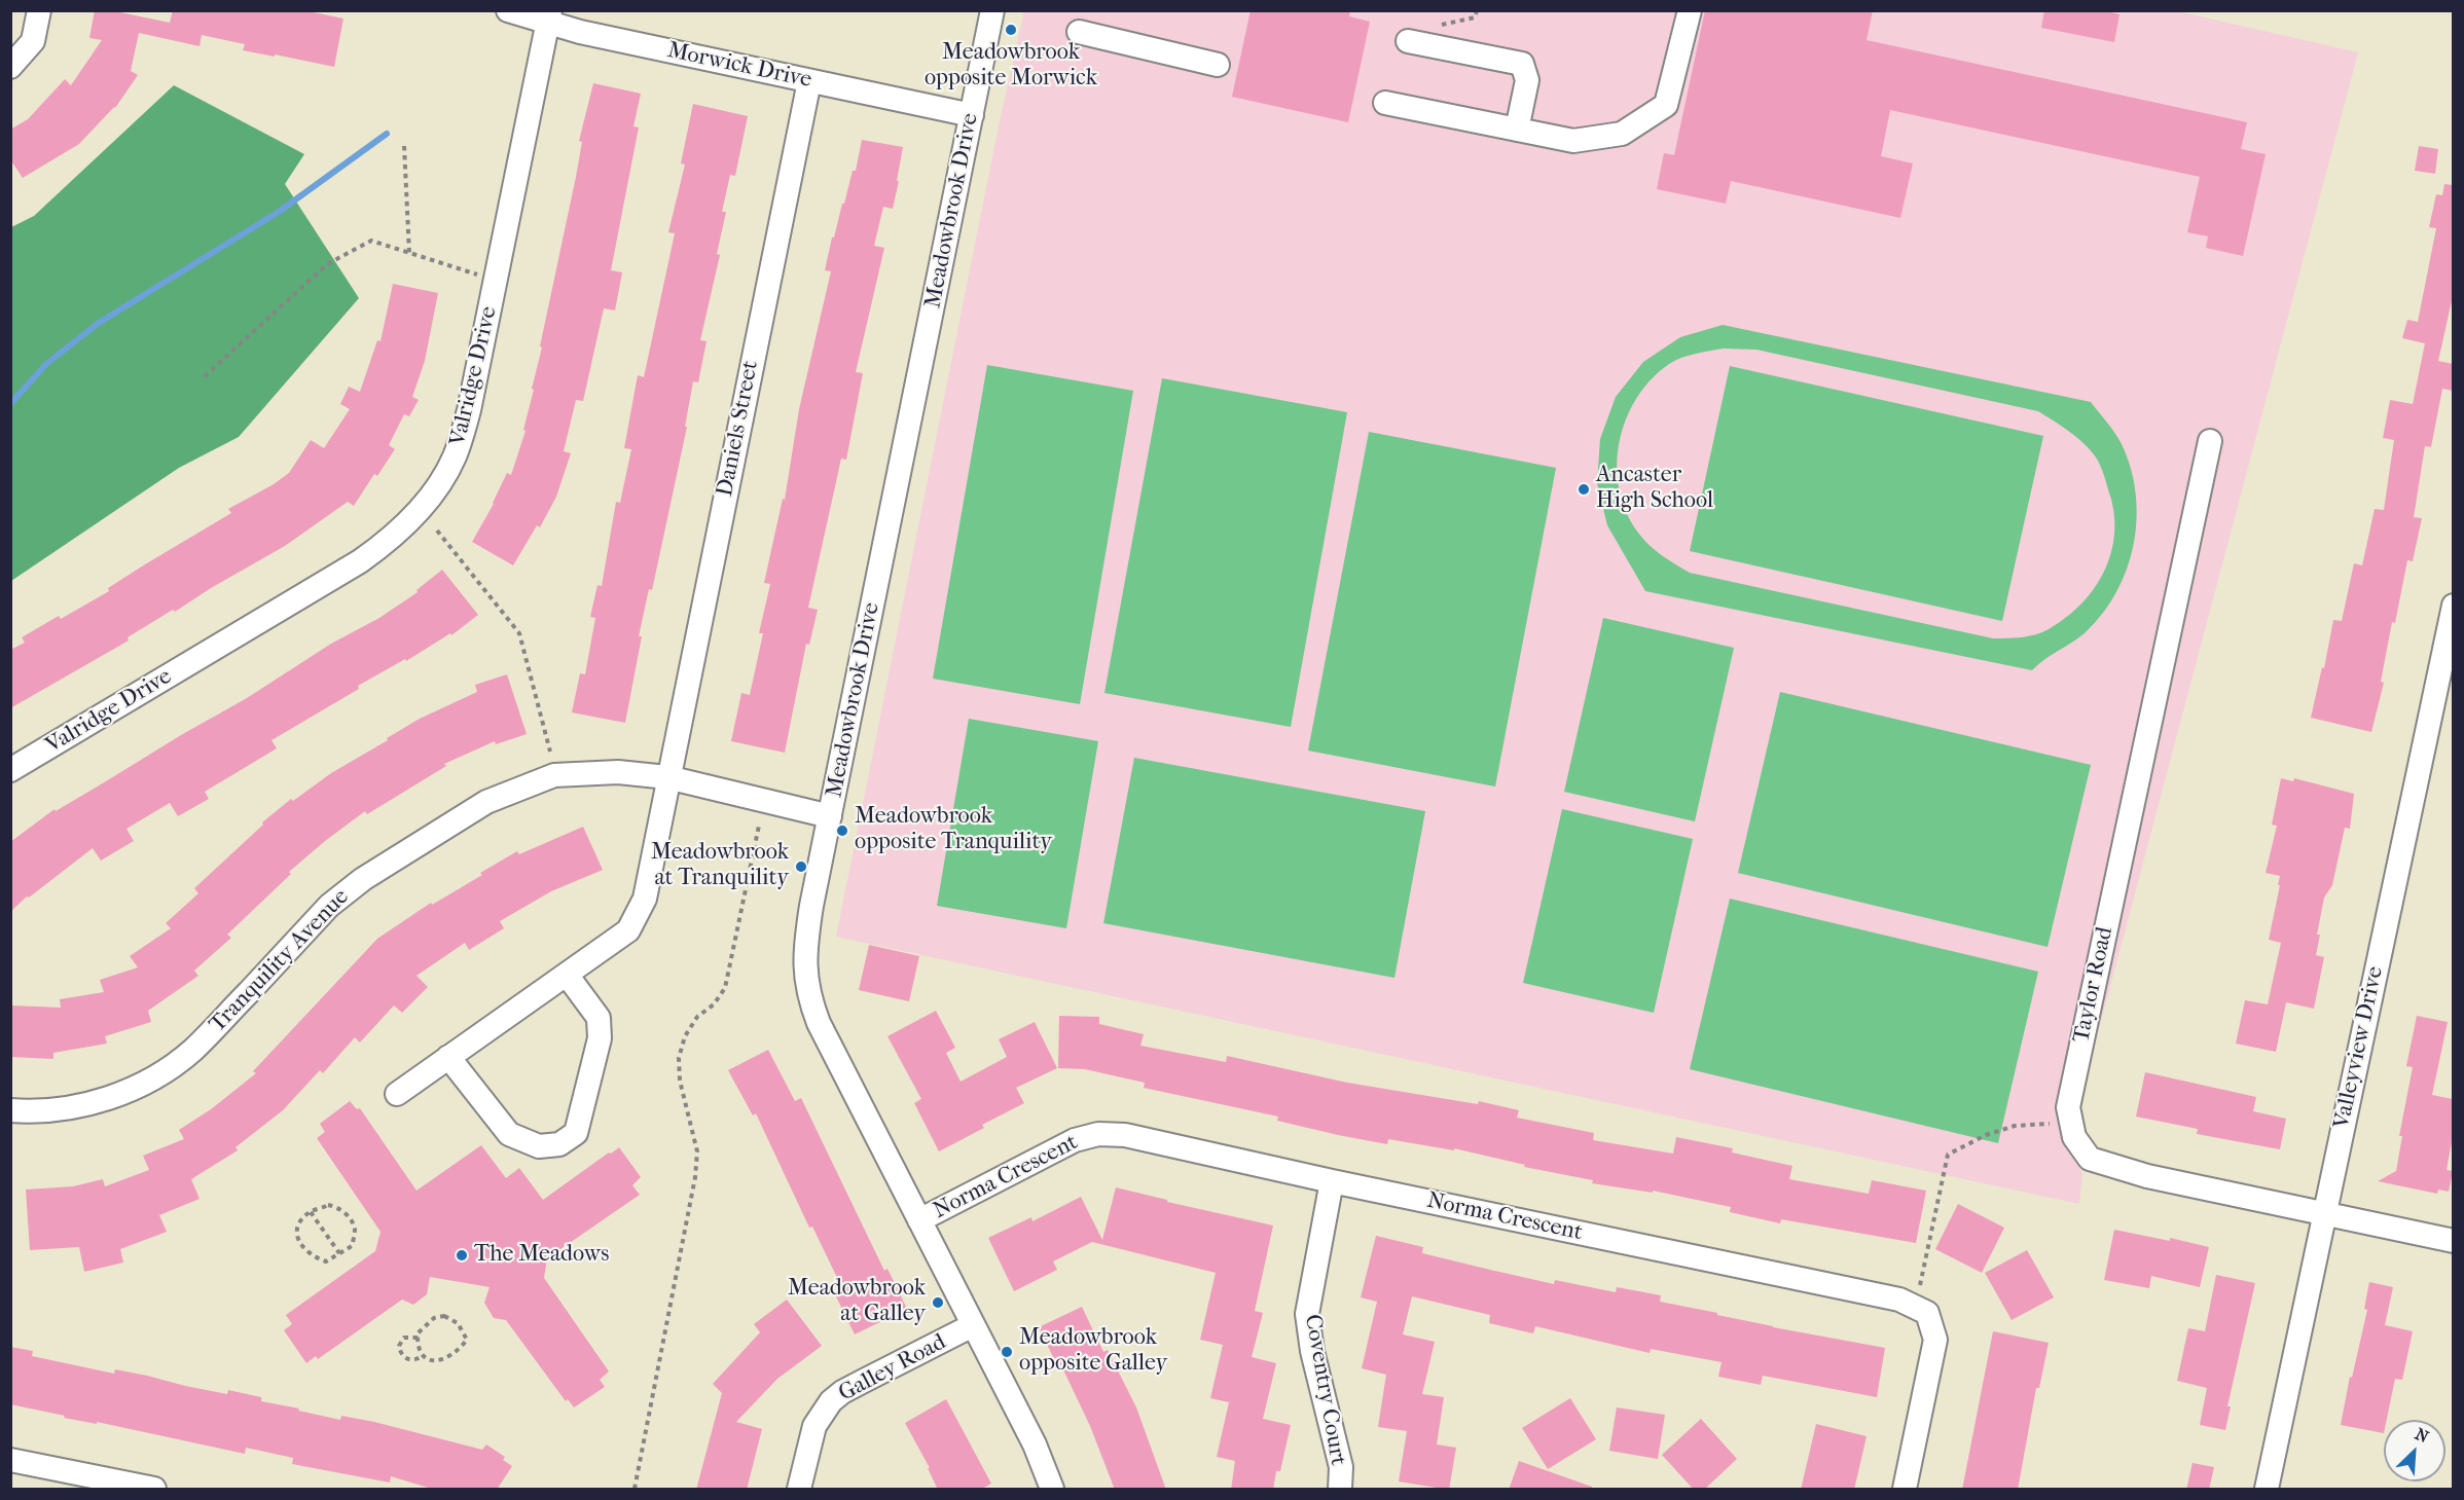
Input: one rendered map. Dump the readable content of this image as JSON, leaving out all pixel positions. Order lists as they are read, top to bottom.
{
  "streets": {
    "street": [
      "Morwick Drive",
      "Meadowbrook Drive",
      "Valridge Drive",
      "Daniels Street",
      "Tranquility Avenue",
      "Taylor Road",
      "Valleyview Drive",
      "Norma Crescent",
      "Galley Road",
      "Coventry Court"
    ]
  },
  "crossings": [
    ["Morwick Drive", "Meadowbrook Drive"],
    ["Morwick Drive", "Valridge Drive"],
    ["Morwick Drive", "Daniels Street"],
    ["Meadowbrook Drive", "Tranquility Avenue"],
    ["Meadowbrook Drive", "Norma Crescent"],
    ["Meadowbrook Drive", "Galley Road"],
    ["Daniels Street", "Tranquility Avenue"],
    ["Taylor Road", "Valleyview Drive"],
    ["Norma Crescent", "Coventry Court"]
  ],
  "places": [
    "Meadowbrook opposite Morwick",
    "Ancaster High School",
    "Meadowbrook opposite Tranquility",
    "Meadowbrook at Tranquility",
    "The Meadows",
    "Meadowbrook at Galley",
    "Meadowbrook opposite Galley"
  ],
  "north": "top right"
}
